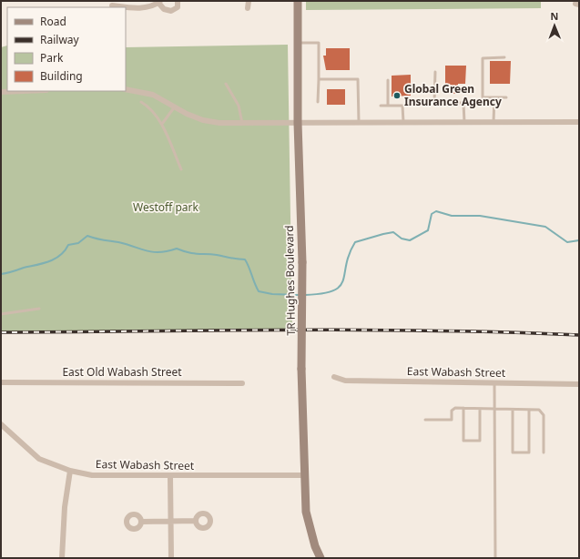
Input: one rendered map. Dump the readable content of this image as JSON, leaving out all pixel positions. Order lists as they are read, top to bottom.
{
  "streets": {
    "main road": ["TR Hughes Boulevard"],
    "street": ["East Old Wabash Street", "East Wabash Street"]
  },
  "crossings": [
    ["TR Hughes Boulevard", "East Wabash Street"]
  ],
  "parks": ["Westoff park"],
  "places": ["Global Green Insurance Agency"],
  "legend": [
    "Road",
    "Railway",
    "Park",
    "Building"
  ],
  "north": "top"
}
